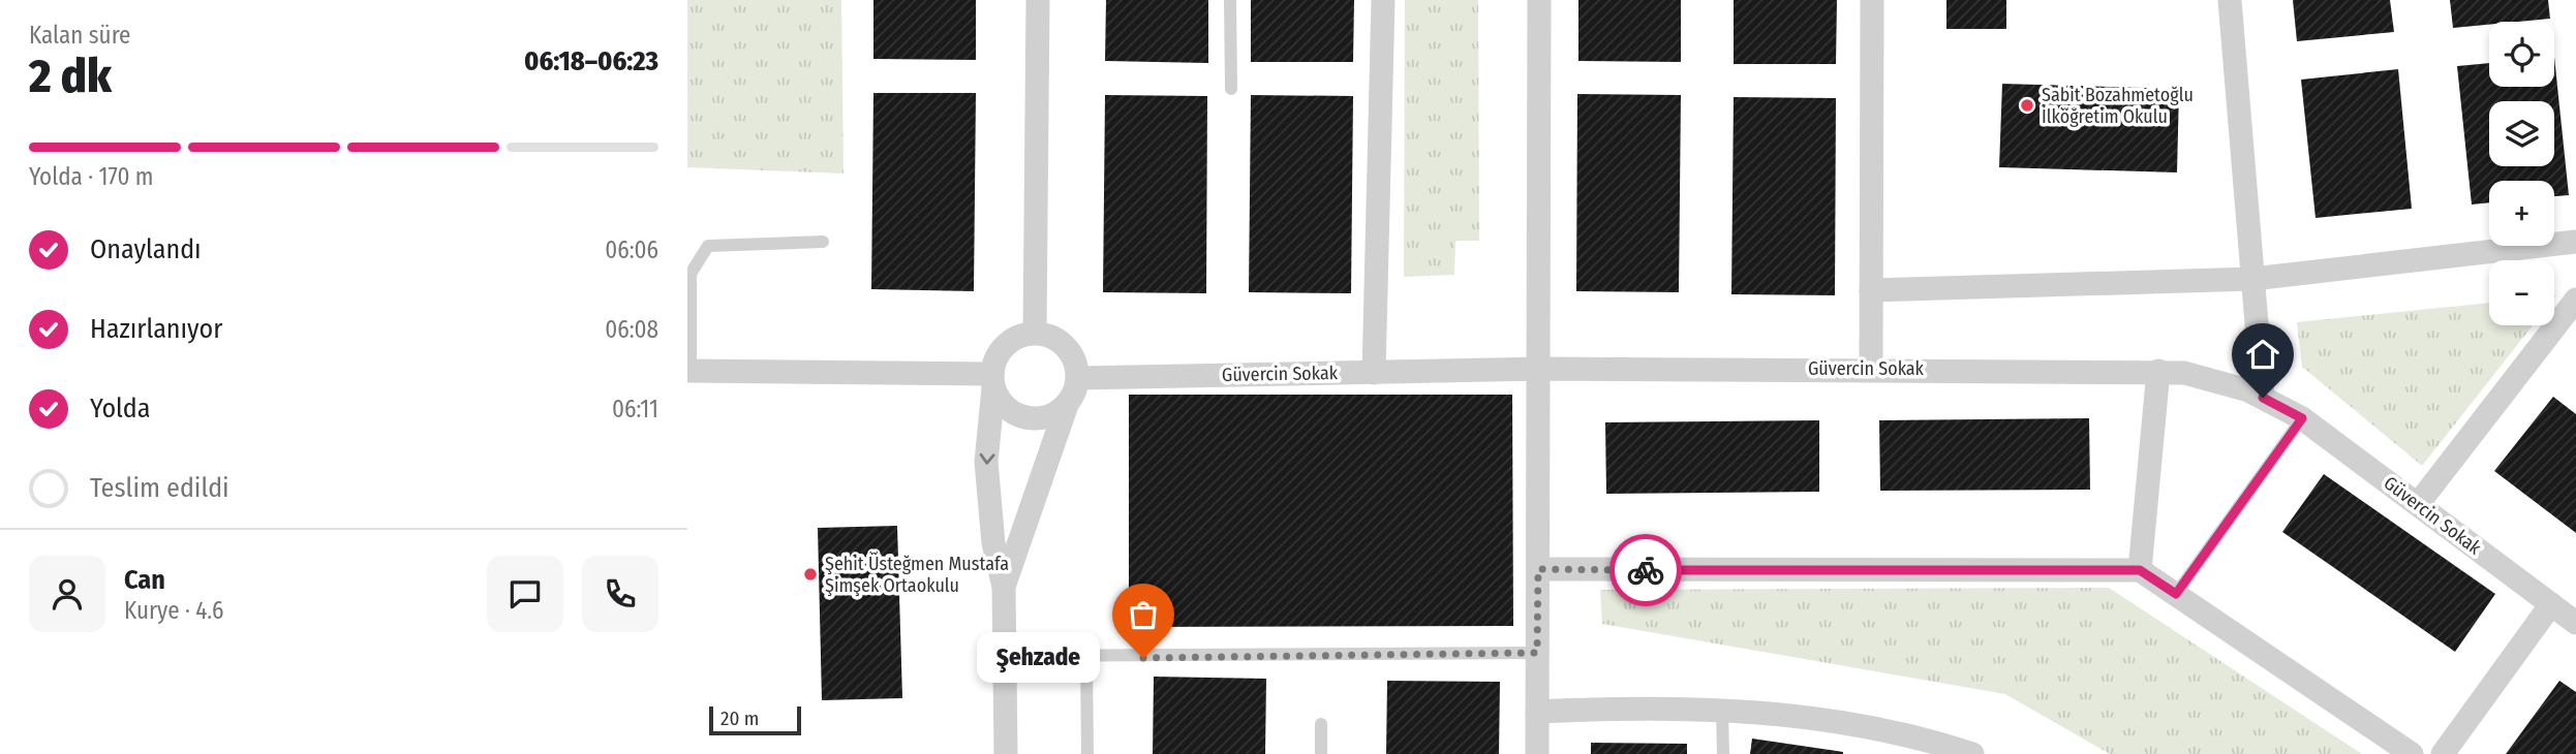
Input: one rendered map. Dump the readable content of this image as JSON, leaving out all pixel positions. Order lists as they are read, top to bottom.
{
  "streets": {
    "street": ["Güvercin Sokak"]
  },
  "places": ["Sabit Bozahmetoğlu İlköğretim Okulu", "Şehit Üsteğmen Mustafa Şimşek Ortaokulu", "Şehzade"],
  "scale_bar": "20 m",
  "page": {
    "heading": ["2 dk", "Kalan süre", "06:18–06:23"],
    "panel": ["Can", "Kurye · 4.6"],
    "map_buttons": ["+", "−"],
    "bar": "Yolda · 170 m",
    "list": [
      ["Onaylandı", "06:06"],
      ["Hazırlanıyor", "06:08"],
      ["Yolda", "06:11"],
      "Teslim edildi"
    ],
    "bubble": "Şehzade",
    "scale": "20 m"
  }
}
